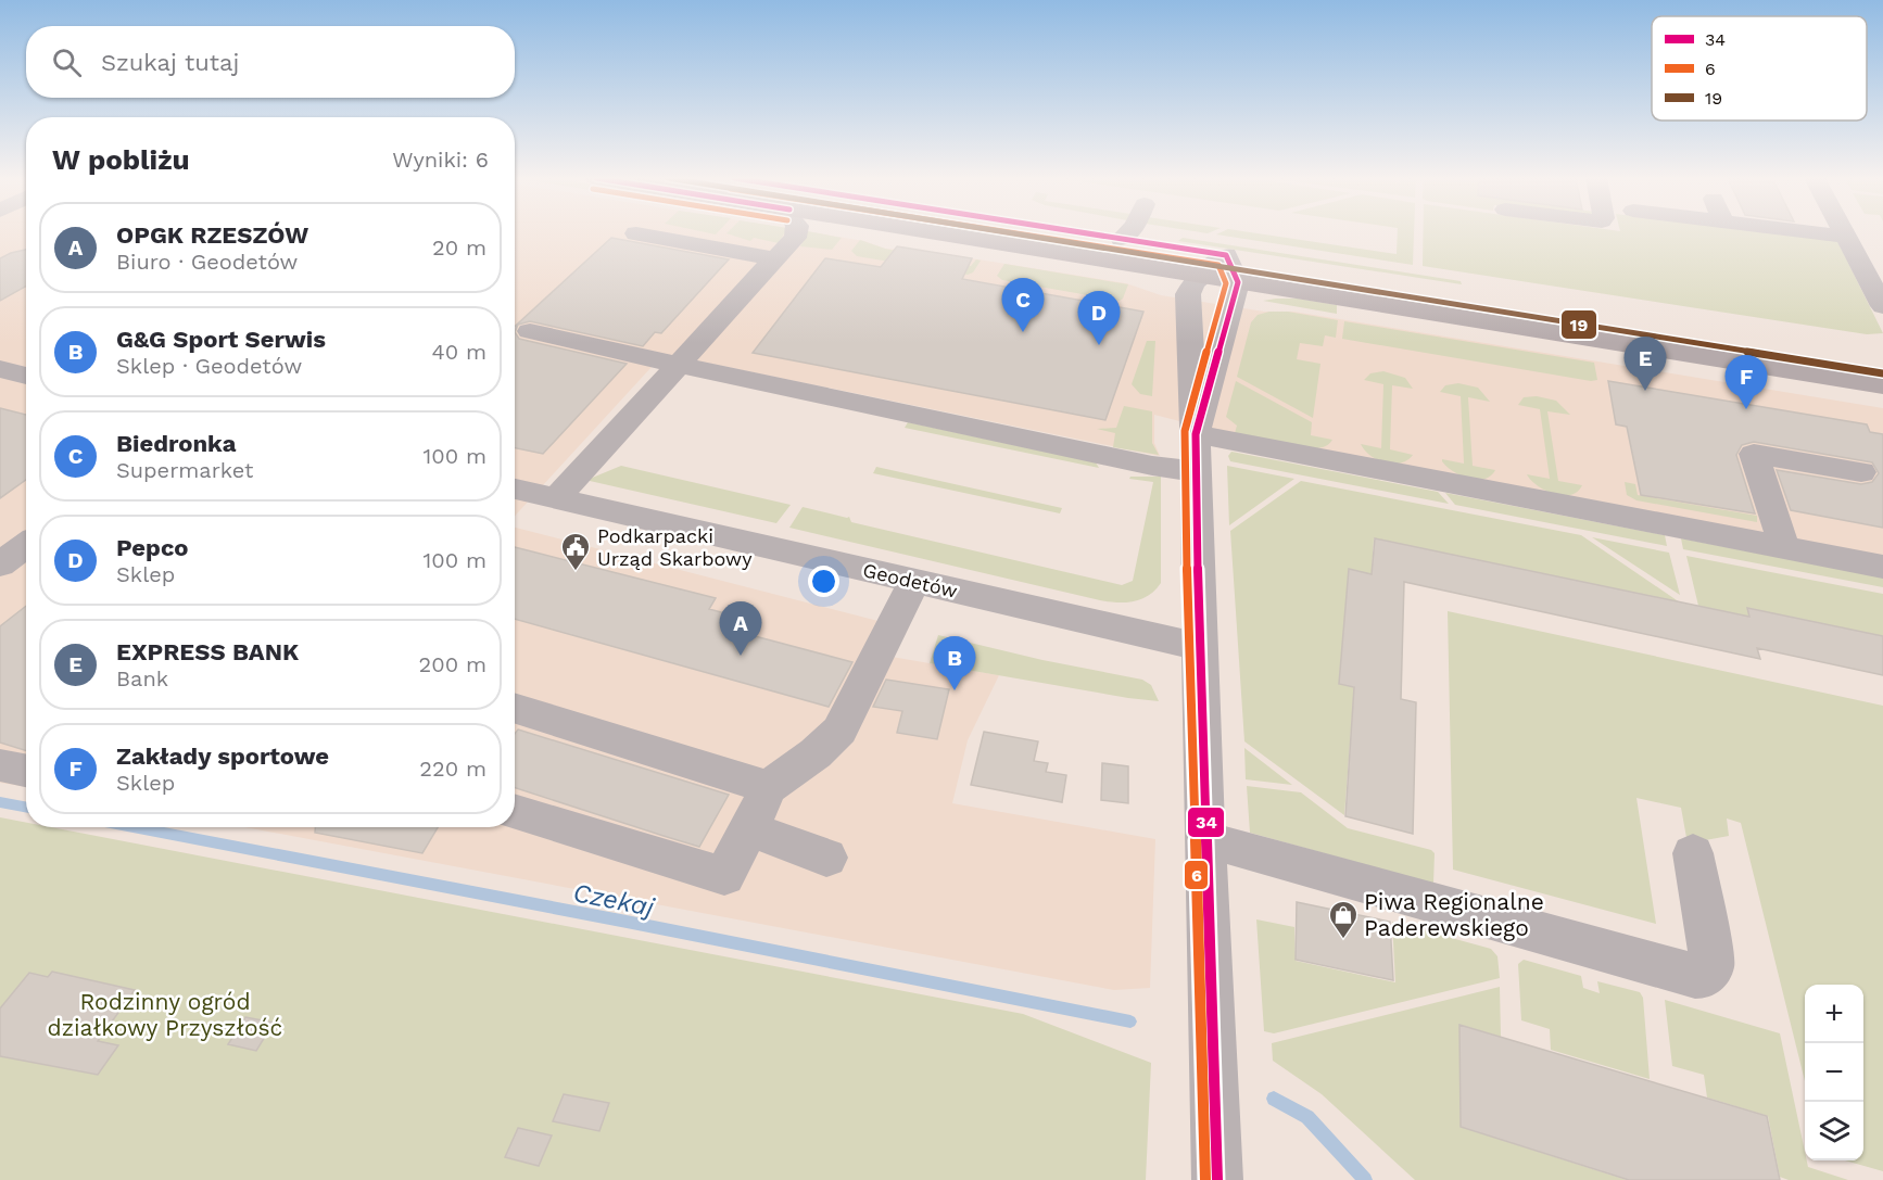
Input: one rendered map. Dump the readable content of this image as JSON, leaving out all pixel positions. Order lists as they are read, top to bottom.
{
  "streets": {
    "street": ["Geodetów"]
  },
  "water": ["Czekaj"],
  "parks": ["Rodzinny ogród działkowy Przyszłość"],
  "places": {
    "public building": ["Podkarpacki Urząd Skarbowy"],
    "shop": ["Piwa Regionalne Paderewskiego"]
  },
  "lines": ["transit line 34", "transit line 6", "transit line 19"],
  "legend": ["34", "6", "19"],
  "page": {
    "search": "Szukaj tutaj",
    "heading": ["W pobliżu", "Wyniki: 6"],
    "list": [
      {
        "mark": "A",
        "name": "OPGK RZESZÓW",
        "note": "Biuro · Geodetów",
        "value": "20 m"
      },
      {
        "mark": "B",
        "name": "G&G Sport Serwis",
        "note": "Sklep · Geodetów",
        "value": "40 m"
      },
      {
        "mark": "C",
        "name": "Biedronka",
        "note": "Supermarket",
        "value": "100 m"
      },
      {
        "mark": "D",
        "name": "Pepco",
        "note": "Sklep",
        "value": "100 m"
      },
      {
        "mark": "E",
        "name": "EXPRESS BANK",
        "note": "Bank",
        "value": "200 m"
      },
      {
        "mark": "F",
        "name": "Zakłady sportowe",
        "note": "Sklep",
        "value": "220 m"
      }
    ],
    "pins": [
      "C",
      "D",
      "E",
      "F",
      "A",
      "B"
    ],
    "map_buttons": ["+", "−"]
  }
}
